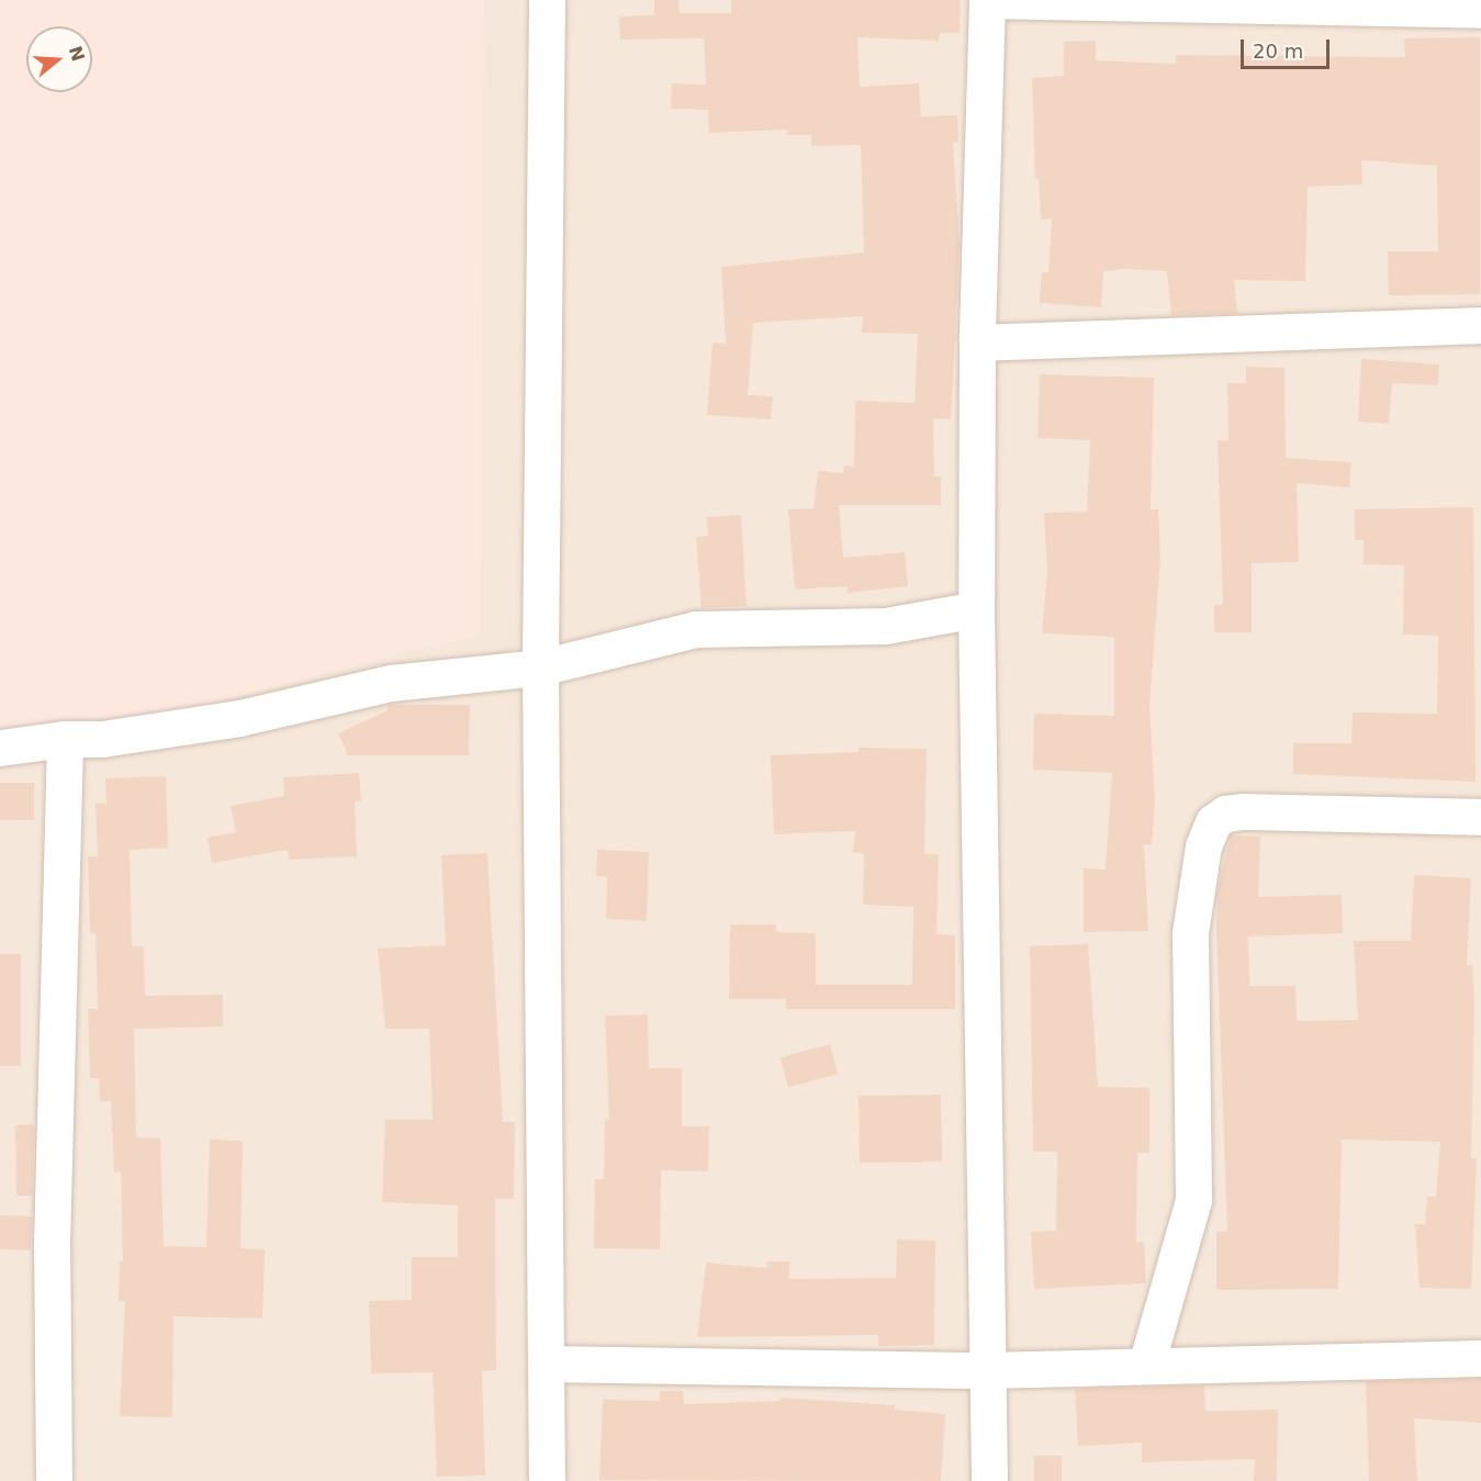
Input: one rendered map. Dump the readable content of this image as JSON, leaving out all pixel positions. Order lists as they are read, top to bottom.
{
  "scale_bar": "20 m",
  "north": "right"
}
